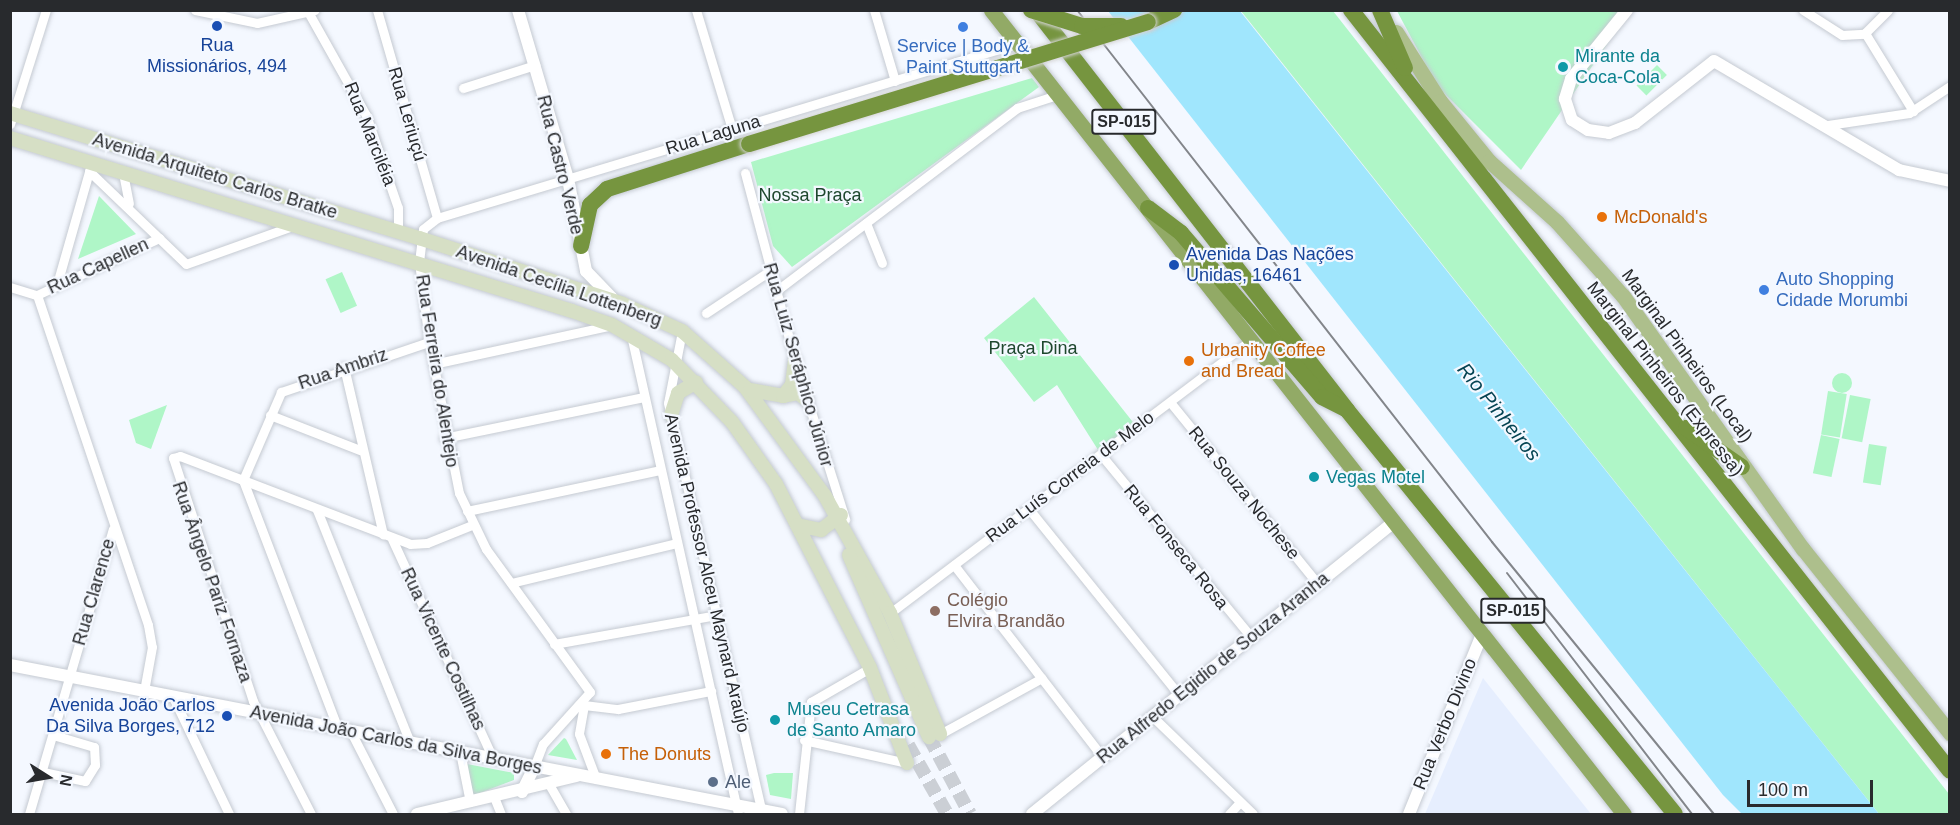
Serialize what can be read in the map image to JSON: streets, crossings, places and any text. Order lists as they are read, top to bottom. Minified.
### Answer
{"streets":{"highway":["SP-015","Marginal Pinheiros (Expressa)"],"main road":["Avenida Arquiteto Carlos Bratke","Avenida Cecília Lottenberg","Marginal Pinheiros (Local)"],"street":["Rua Leriuçú","Rua Marciléia","Rua Laguna","Rua Castro Verde","Rua Capellen","Rua Luiz Seráphico Júnior","Rua Ambriz","Rua Ferreira do Alentejo","Rua Luís Correia de Melo","Rua Souza Nochese","Rua Fonseca Rosa","Avenida Professor Alceu Maynard Araújo","Rua Ângelo Pariz Fornaza","Rua Clarence","Rua Vicente Costilhas","Rua Alfredo Egidio de Souza Aranha","Rua Verbo Divino","Avenida João Carlos da Silva Borges"]},"crossings":[["Rua Leriuçú","Rua Laguna"],["Rua Marciléia","Avenida Arquiteto Carlos Bratke"],["Rua Laguna","Rua Castro Verde"],["Rua Castro Verde","Avenida Cecília Lottenberg"],["Avenida Arquiteto Carlos Bratke","Avenida Cecília Lottenberg"],["Avenida Arquiteto Carlos Bratke","Rua Ferreira do Alentejo"],["Rua Capellen","Rua Clarence"],["Avenida Cecília Lottenberg","Rua Luiz Seráphico Júnior"],["Avenida Cecília Lottenberg","Rua Ferreira do Alentejo"],["Avenida Cecília Lottenberg","Avenida Professor Alceu Maynard Araújo"],["Rua Ambriz","Rua Ferreira do Alentejo"],["Rua Ambriz","Rua Ângelo Pariz Fornaza"],["Rua Ambriz","Rua Vicente Costilhas"],["Rua Luís Correia de Melo","Rua Souza Nochese"],["Rua Luís Correia de Melo","Rua Fonseca Rosa"],["Rua Souza Nochese","Rua Alfredo Egidio de Souza Aranha"],["Rua Fonseca Rosa","Rua Alfredo Egidio de Souza Aranha"],["Avenida Professor Alceu Maynard Araújo","Avenida João Carlos da Silva Borges"],["Rua Ângelo Pariz Fornaza","Avenida João Carlos da Silva Borges"],["Rua Clarence","Avenida João Carlos da Silva Borges"],["Rua Vicente Costilhas","Avenida João Carlos da Silva Borges"]],"water":["Rio Pinheiros"],"parks":["Nossa Praça","Praça Dina"],"places":["Rua Missionários, 494","Service | Body & Paint Stuttgart","Mirante da Coca-Cola","McDonald's","Avenida Das Nações Unidas, 16461","Auto Shopping Cidade Morumbi","Urbanity Coffee and Bread","Vegas Motel","Colégio Elvira Brandão","Avenida João Carlos Da Silva Borges, 712","Museu Cetrasa de Santo Amaro","The Donuts","Ale"],"scale_bar":"100 m","north":"right"}
